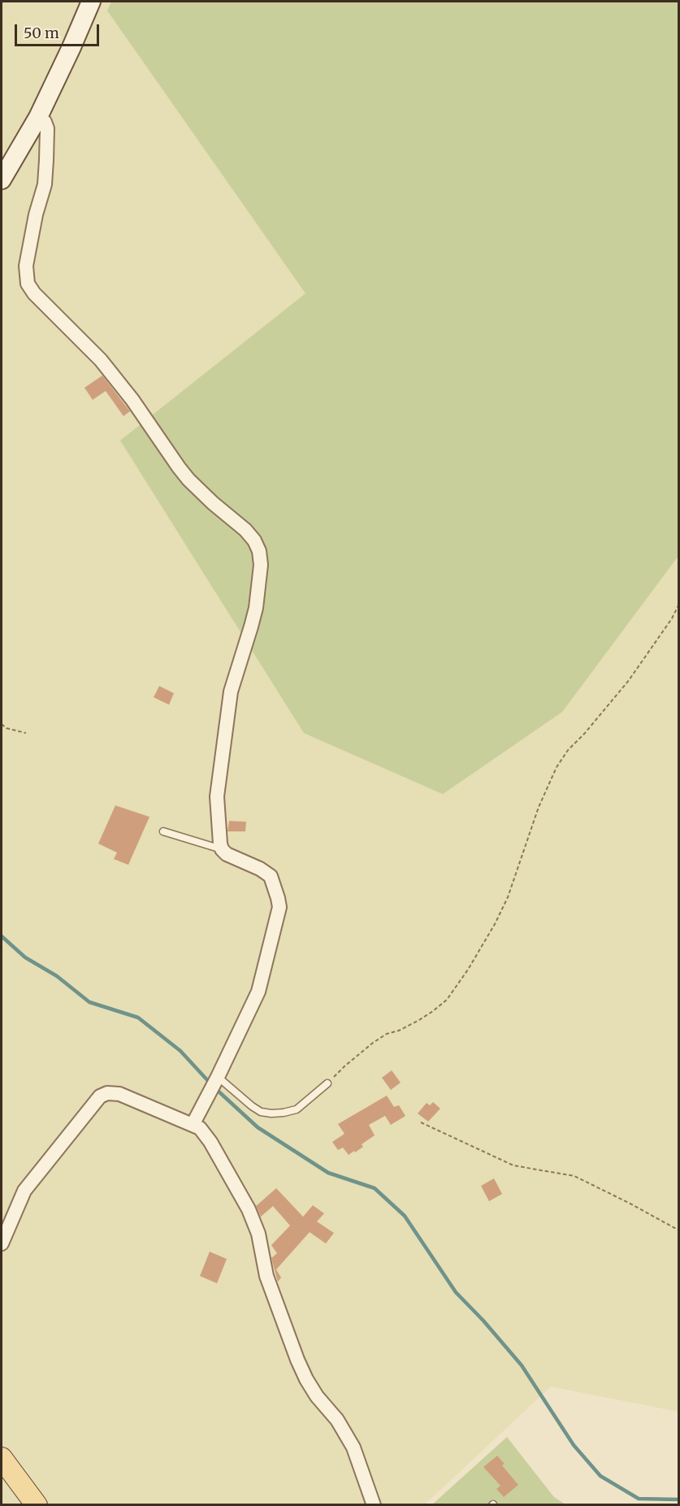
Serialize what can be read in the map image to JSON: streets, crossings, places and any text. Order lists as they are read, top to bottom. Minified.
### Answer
{"scale_bar":"50 m"}
